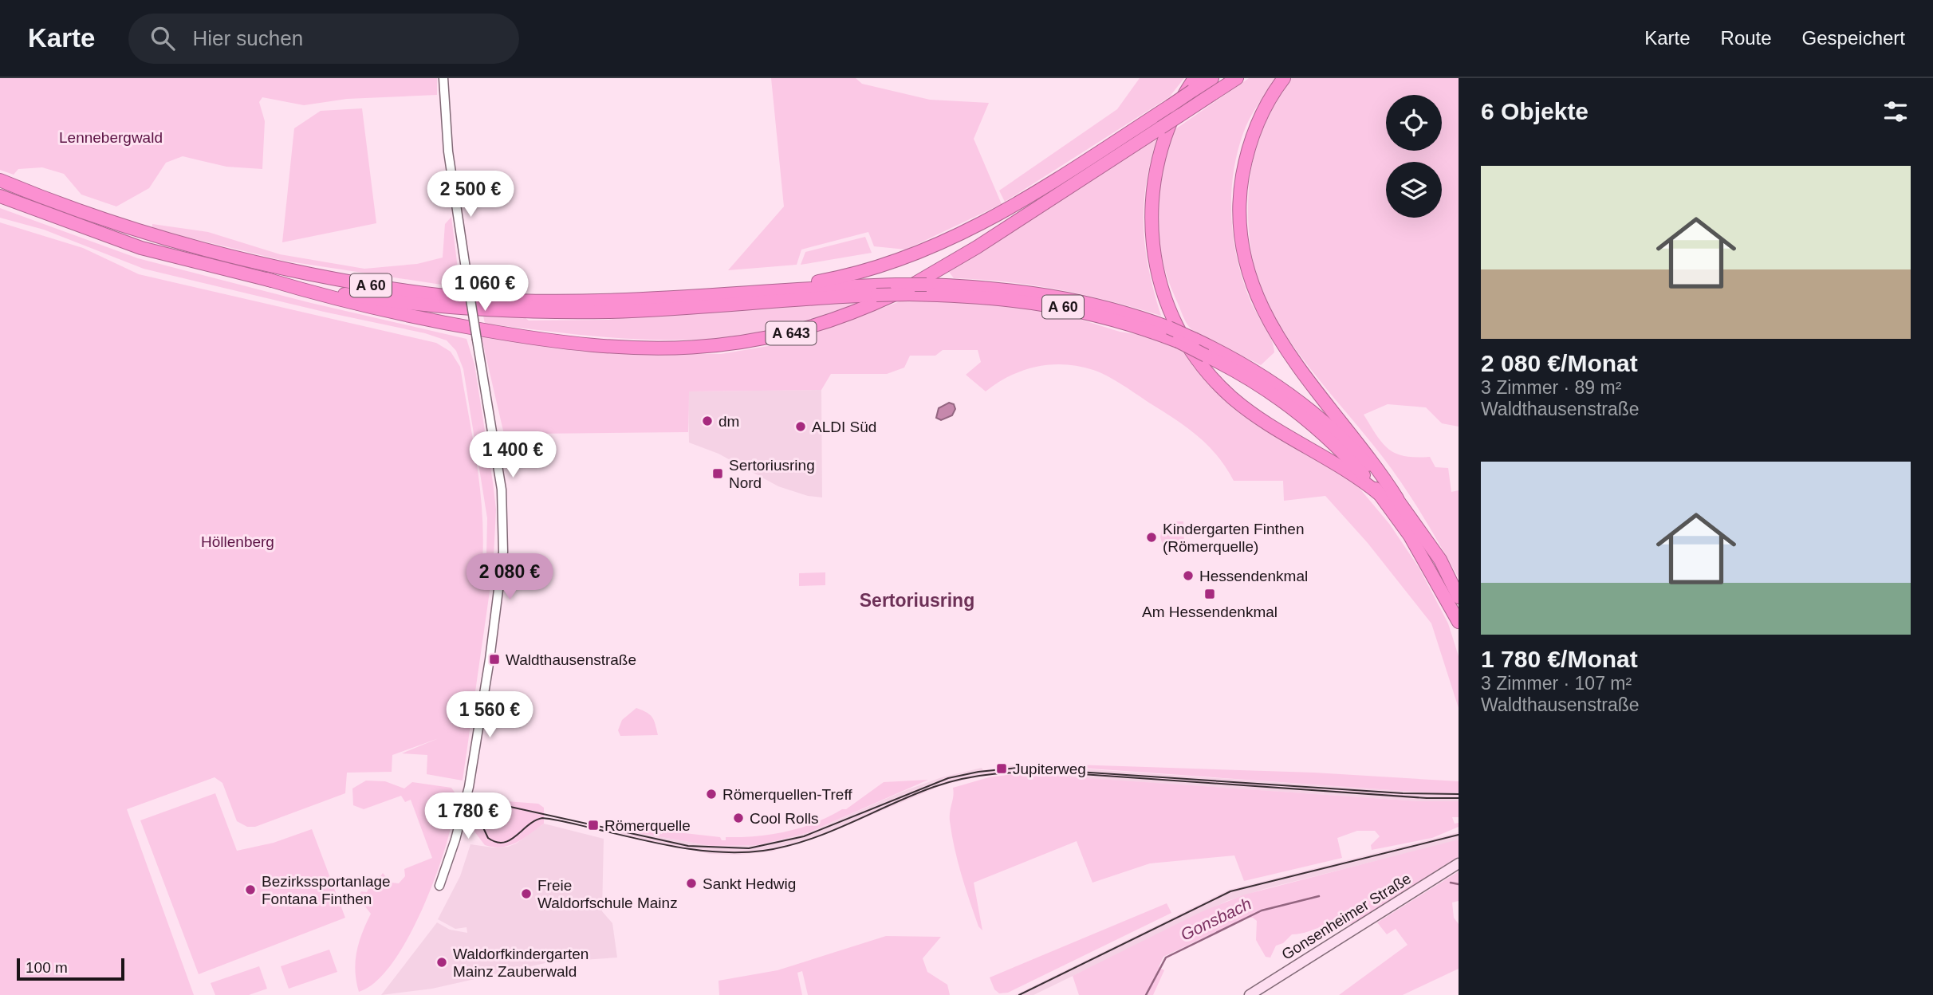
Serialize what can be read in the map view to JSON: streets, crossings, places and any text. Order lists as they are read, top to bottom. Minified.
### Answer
{"streets":{"highway":["A 60","A 643"],"main road":["Gonsenheimer Straße"]},"crossings":[["A 60","A 643"]],"districts":["Sertoriusring"],"water":["Gonsbach"],"parks":["Lennebergwald","Höllenberg"],"places":{"other":["dm","ALDI Süd","Kindergarten Finthen (Römerquelle)","Hessendenkmal","Römerquellen-Treff","Cool Rolls","Sankt Hedwig","Bezirkssportanlage Fontana Finthen","Freie Waldorfschule Mainz","Waldorfkindergarten Mainz Zauberwald"],"transit":["Sertoriusring Nord","Am Hessendenkmal","Waldthausenstraße","Jupiterweg","Römerquelle"]},"scale_bar":"100 m","page":{"header":"Karte","search":"Hier suchen","nav":["Karte","Route","Gespeichert"],"heading":"6 Objekte","list":[{"name":"2 080 €/Monat","note":"3 Zimmer · 89 m² · Waldthausenstraße"},{"name":"1 780 €/Monat","note":"3 Zimmer · 107 m² · Waldthausenstraße"}],"price":["2 500 €","1 060 €","1 400 €","2 080 €","1 560 €","1 780 €"],"scale":"100 m"}}
